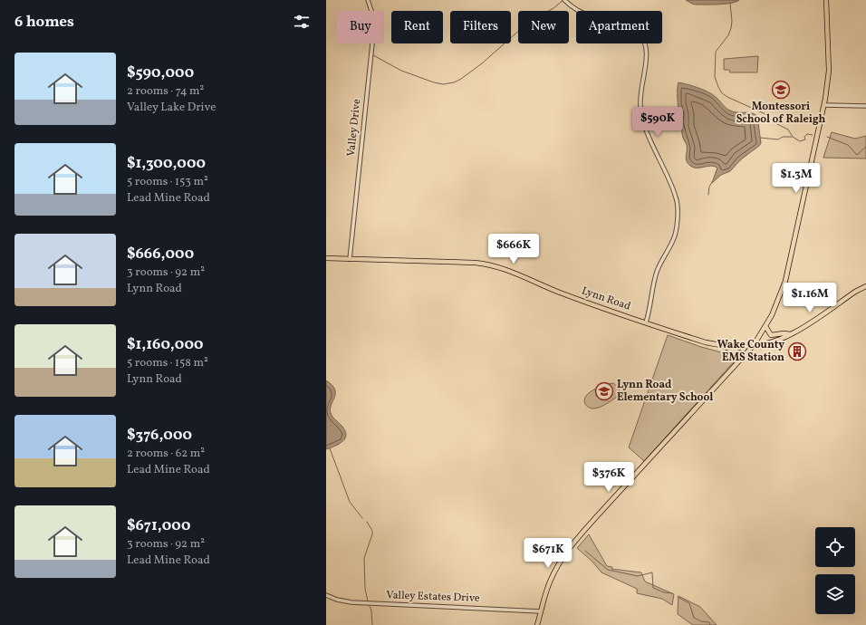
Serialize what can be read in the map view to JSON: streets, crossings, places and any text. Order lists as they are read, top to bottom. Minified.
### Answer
{"streets":{"main road":["Lynn Road"],"street":["Valley Drive","Valley Estates Drive"]},"crossings":[["Valley Drive","Lynn Road"]],"places":{"school or university":["Montessori School of Raleigh","Lynn Road Elementary School"],"building":["Wake County EMS Station"]},"page":{"heading":"6 homes","chip":["Buy","Rent","Filters","New","Apartment"],"list":[{"name":"$590,000","note":"2 rooms · 74 m² · Valley Lake Drive"},{"name":"$1,300,000","note":"5 rooms · 153 m² · Lead Mine Road"},{"name":"$666,000","note":"3 rooms · 92 m² · Lynn Road"},{"name":"$1,160,000","note":"5 rooms · 158 m² · Lynn Road"},{"name":"$376,000","note":"2 rooms · 62 m² · Lead Mine Road"},{"name":"$671,000","note":"3 rooms · 92 m² · Lead Mine Road"}],"price":["$590K","$1.3M","$666K","$1.16M","$376K","$671K"]}}
